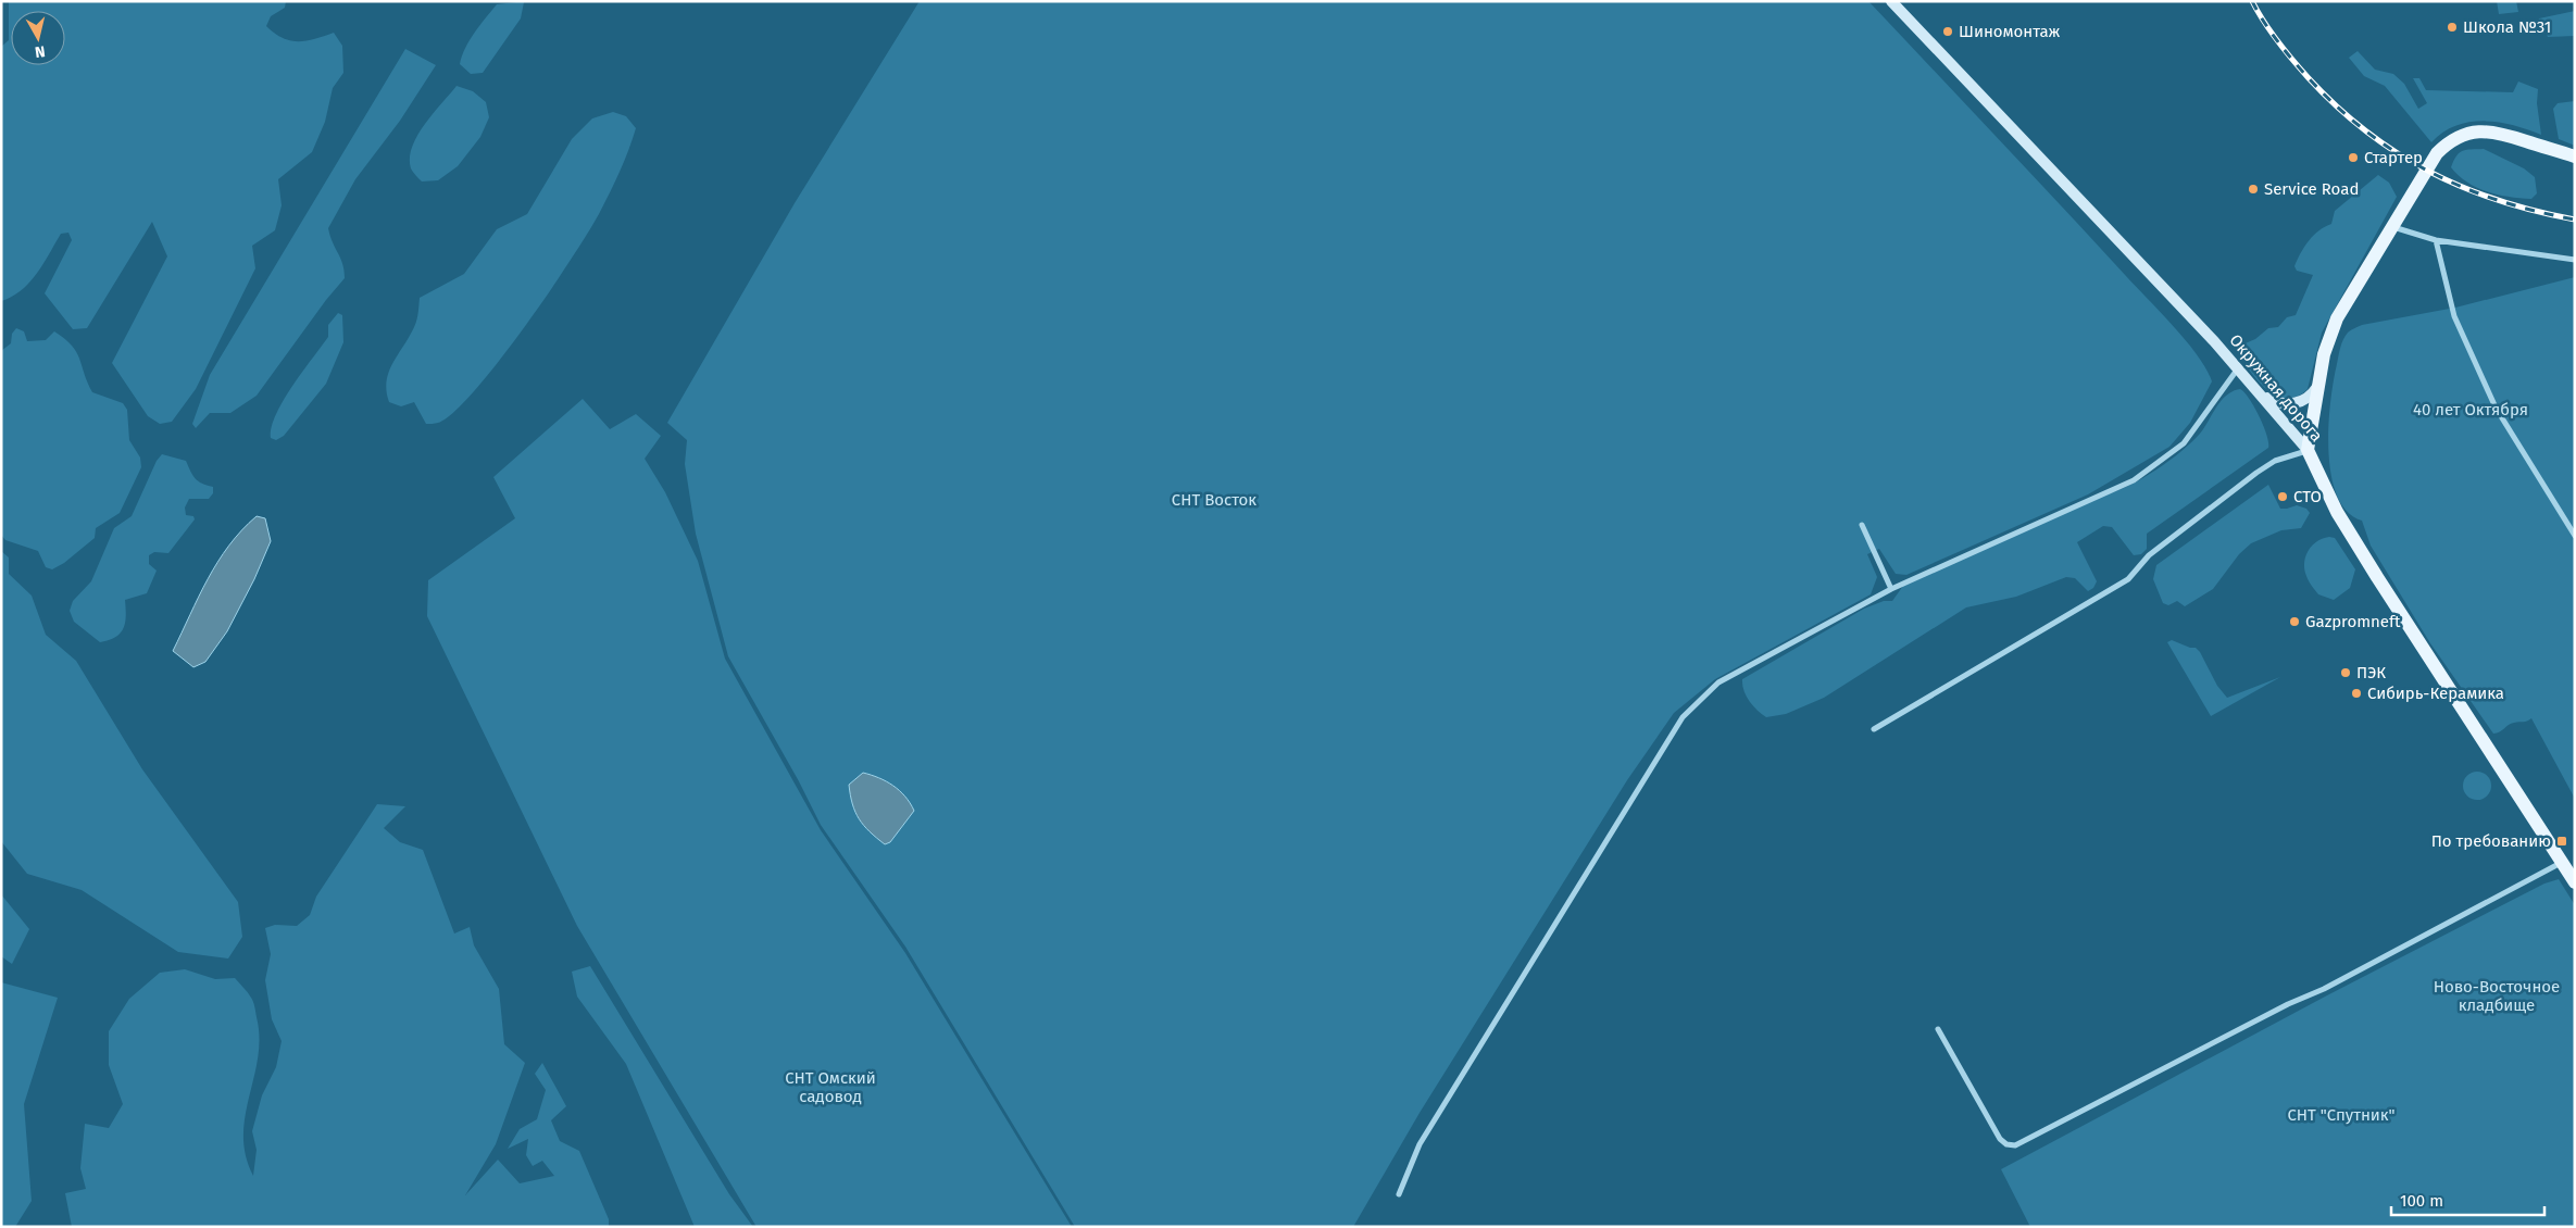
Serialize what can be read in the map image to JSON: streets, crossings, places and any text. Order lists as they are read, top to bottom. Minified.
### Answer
{"streets":{"main road":["Окружная дорога"]},"parks":["40 лет Октября","СНТ Восток","Ново-Восточное кладбище","СНТ Омский садовод","СНТ \"Спутник\""],"places":{"other":["Школа №31","Шиномонтаж","Стартер","Service Road","СТО","Gazpromneft","ПЭК","Сибирь-Керамика"],"transit":["По требованию"]},"scale_bar":"100 m","north":"bottom"}
